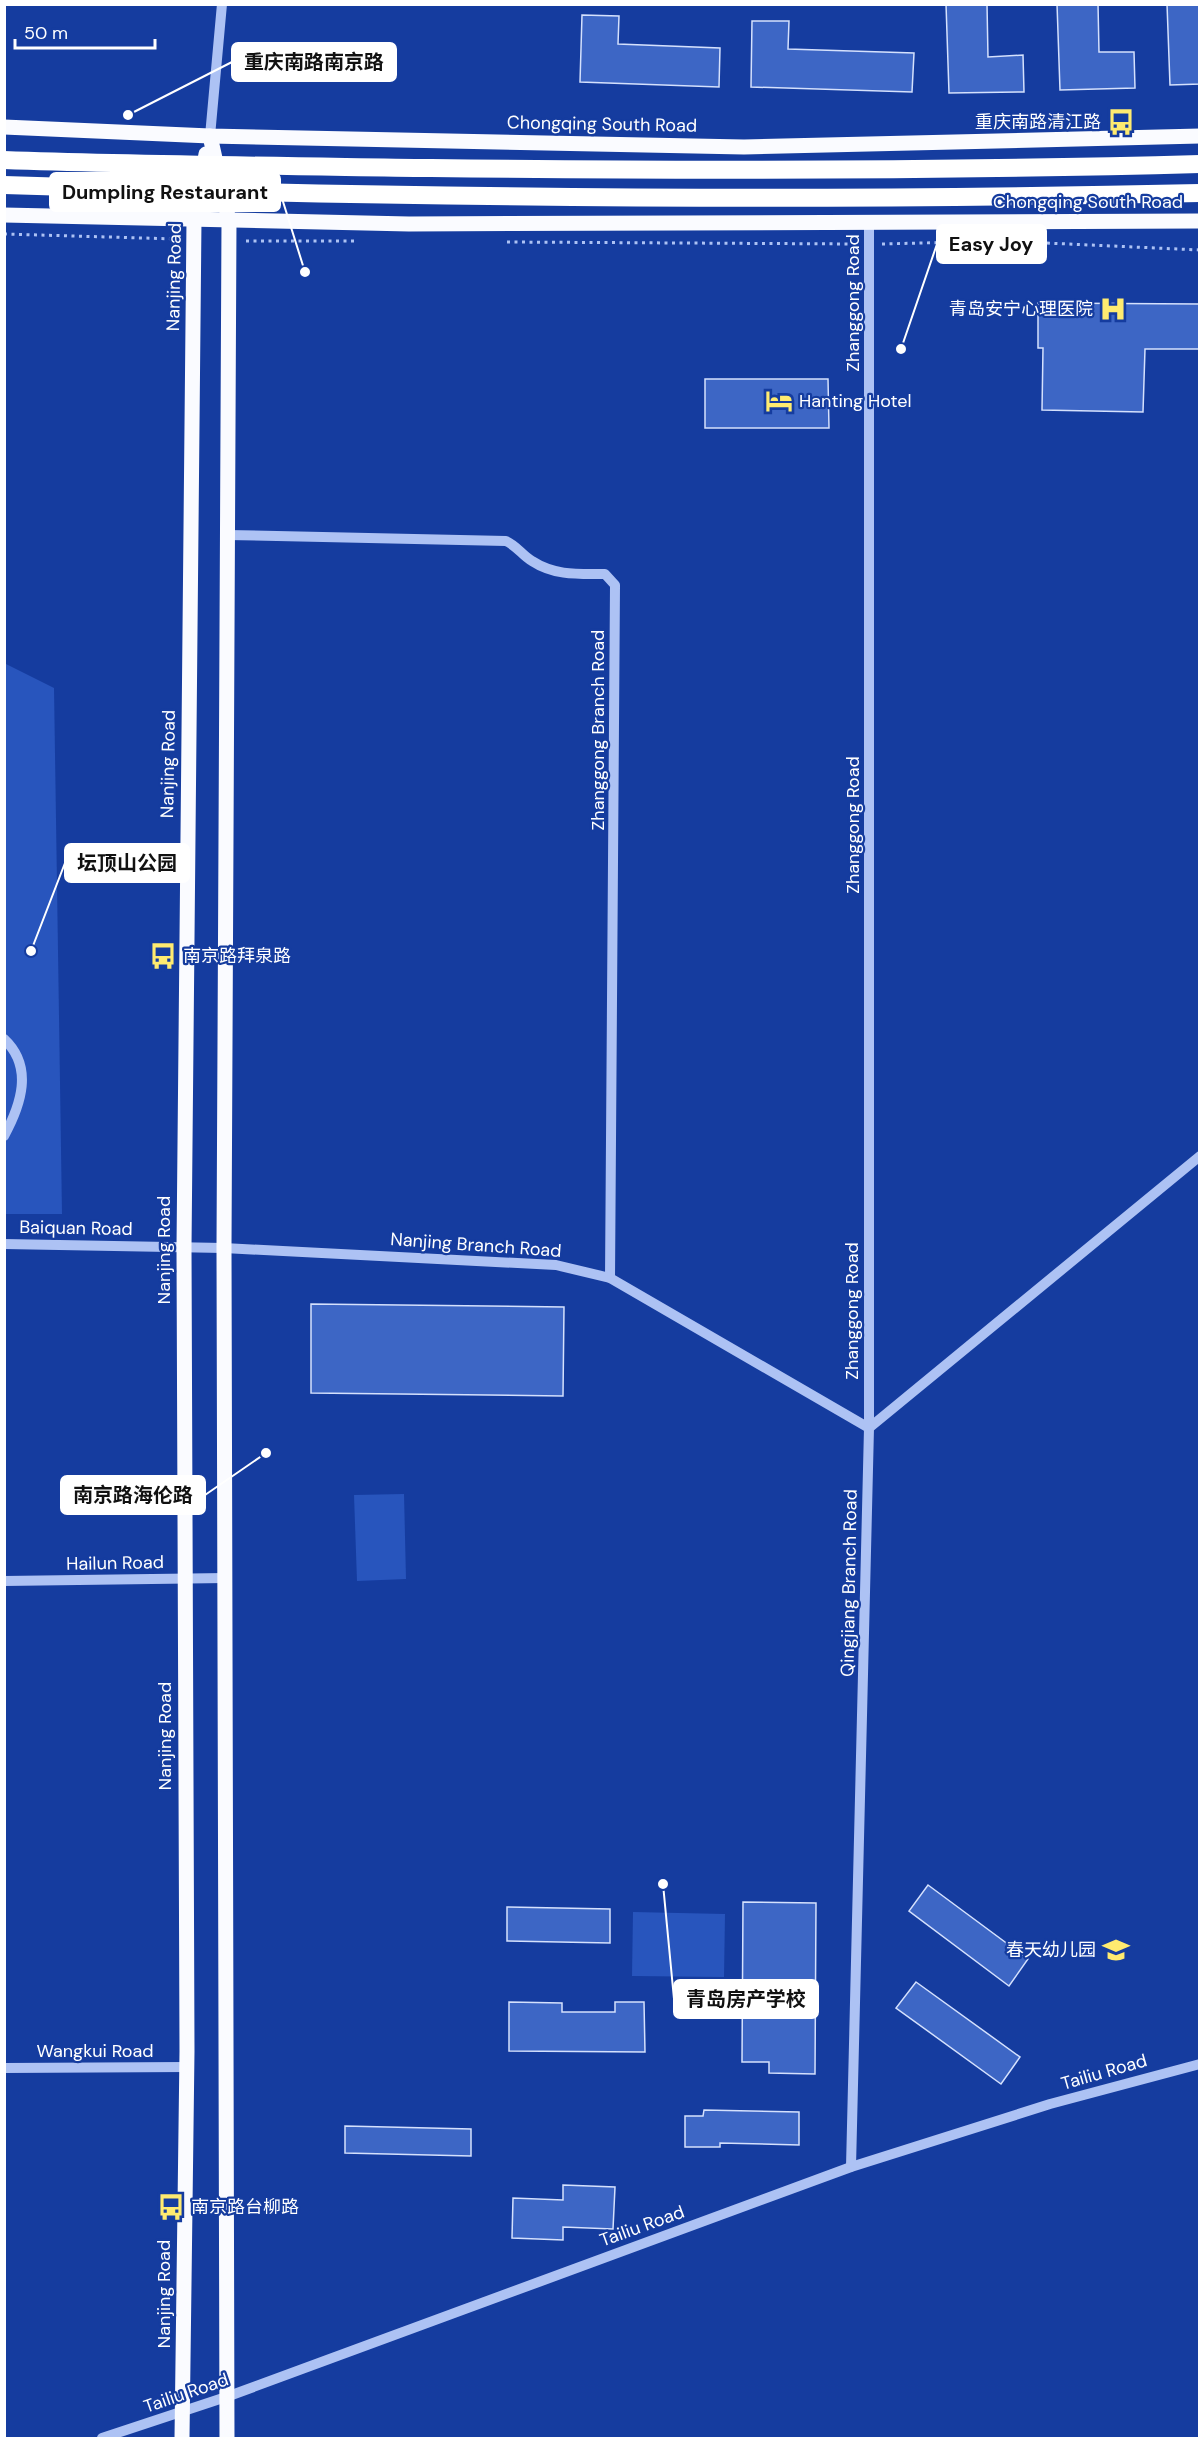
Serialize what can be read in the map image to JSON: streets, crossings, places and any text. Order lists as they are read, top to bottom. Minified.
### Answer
{"streets":{"main road":["Chongqing South Road","Nanjing Road"],"street":["Zhanggong Road","Zhanggong Branch Road","Baiquan Road","Nanjing Branch Road","Hailun Road","Qingjiang Branch Road","Wangkui Road","Tailiu Road"]},"crossings":[["Chongqing South Road","Nanjing Road"],["Chongqing South Road","Zhanggong Road"],["Nanjing Road","Baiquan Road"],["Nanjing Road","Nanjing Branch Road"],["Nanjing Road","Hailun Road"],["Nanjing Road","Wangkui Road"],["Nanjing Road","Tailiu Road"],["Zhanggong Road","Nanjing Branch Road"],["Zhanggong Road","Qingjiang Branch Road"],["Zhanggong Branch Road","Nanjing Branch Road"],["Baiquan Road","Nanjing Branch Road"],["Nanjing Branch Road","Qingjiang Branch Road"],["Qingjiang Branch Road","Tailiu Road"]],"places":{"other":["重庆南路南京路","Dumpling Restaurant","Easy Joy","坛顶山公园","南京路海伦路","青岛房产学校"],"bus stop":["重庆南路清江路","南京路拜泉路","南京路台柳路"],"hospital":["青岛安宁心理医院"],"hotel":["Hanting Hotel"],"school or university":["春天幼儿园"]},"scale_bar":"50 m"}
